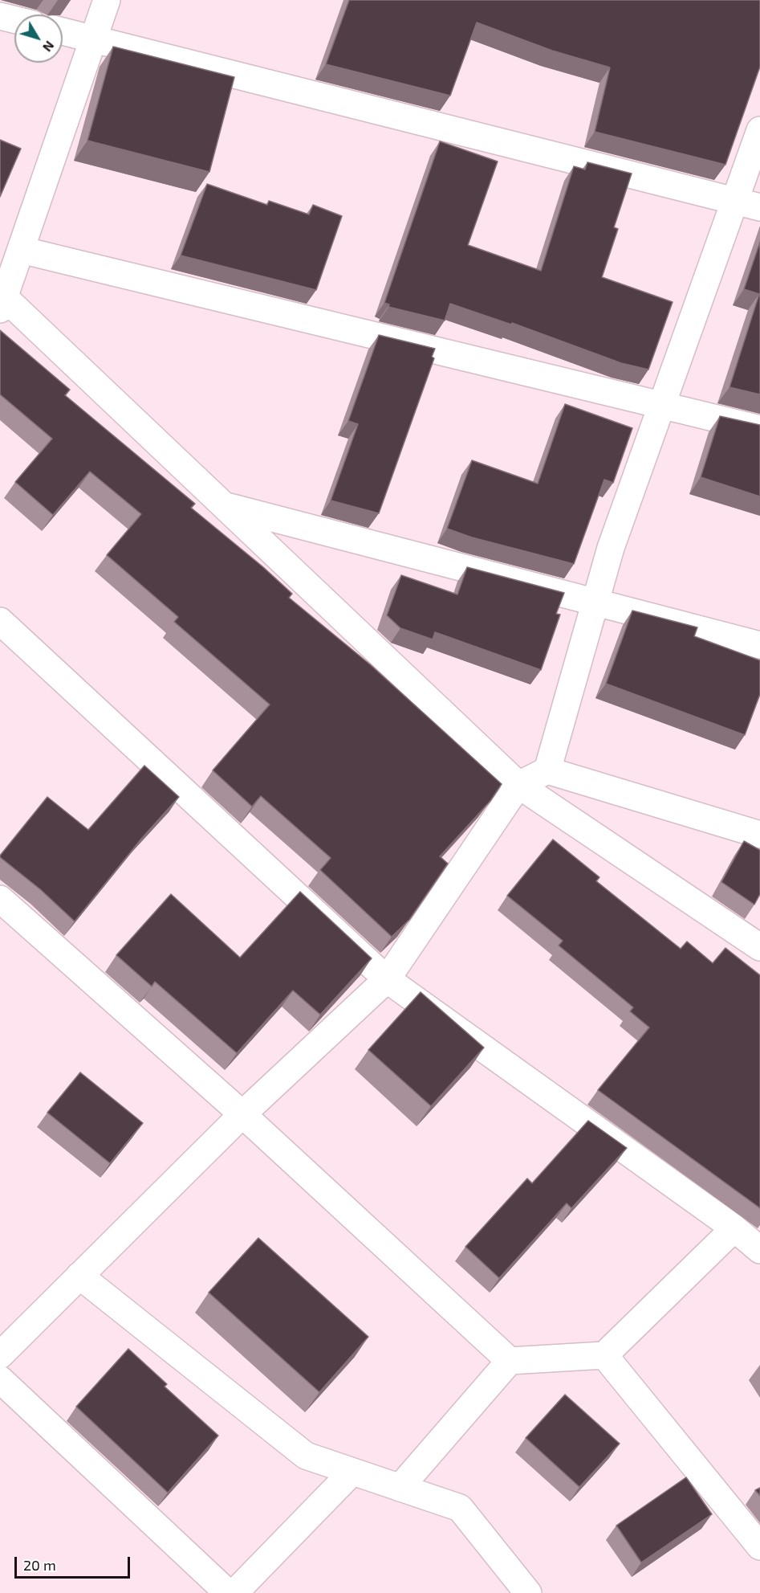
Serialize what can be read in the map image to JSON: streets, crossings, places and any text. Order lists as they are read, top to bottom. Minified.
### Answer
{"scale_bar":"20 m","north":"bottom right"}
